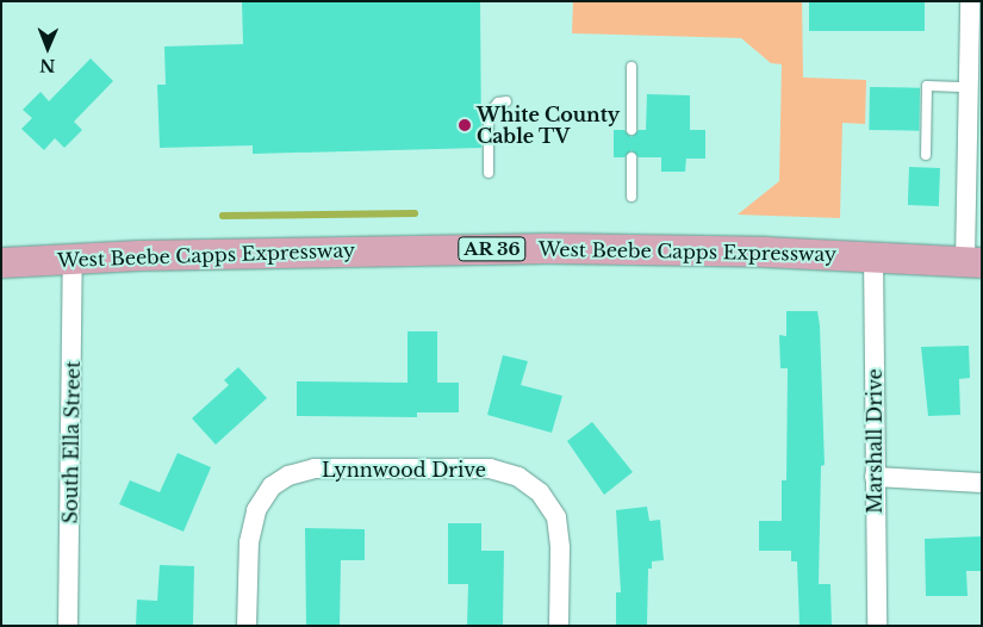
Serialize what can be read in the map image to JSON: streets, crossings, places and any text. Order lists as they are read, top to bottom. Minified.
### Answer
{"streets":{"main road":["AR 36","West Beebe Capps Expressway"],"street":["Marshall Drive","South Ella Street","Lynnwood Drive"]},"crossings":[["West Beebe Capps Expressway","Marshall Drive"],["West Beebe Capps Expressway","South Ella Street"]],"places":["White County Cable TV"],"north":"bottom"}
